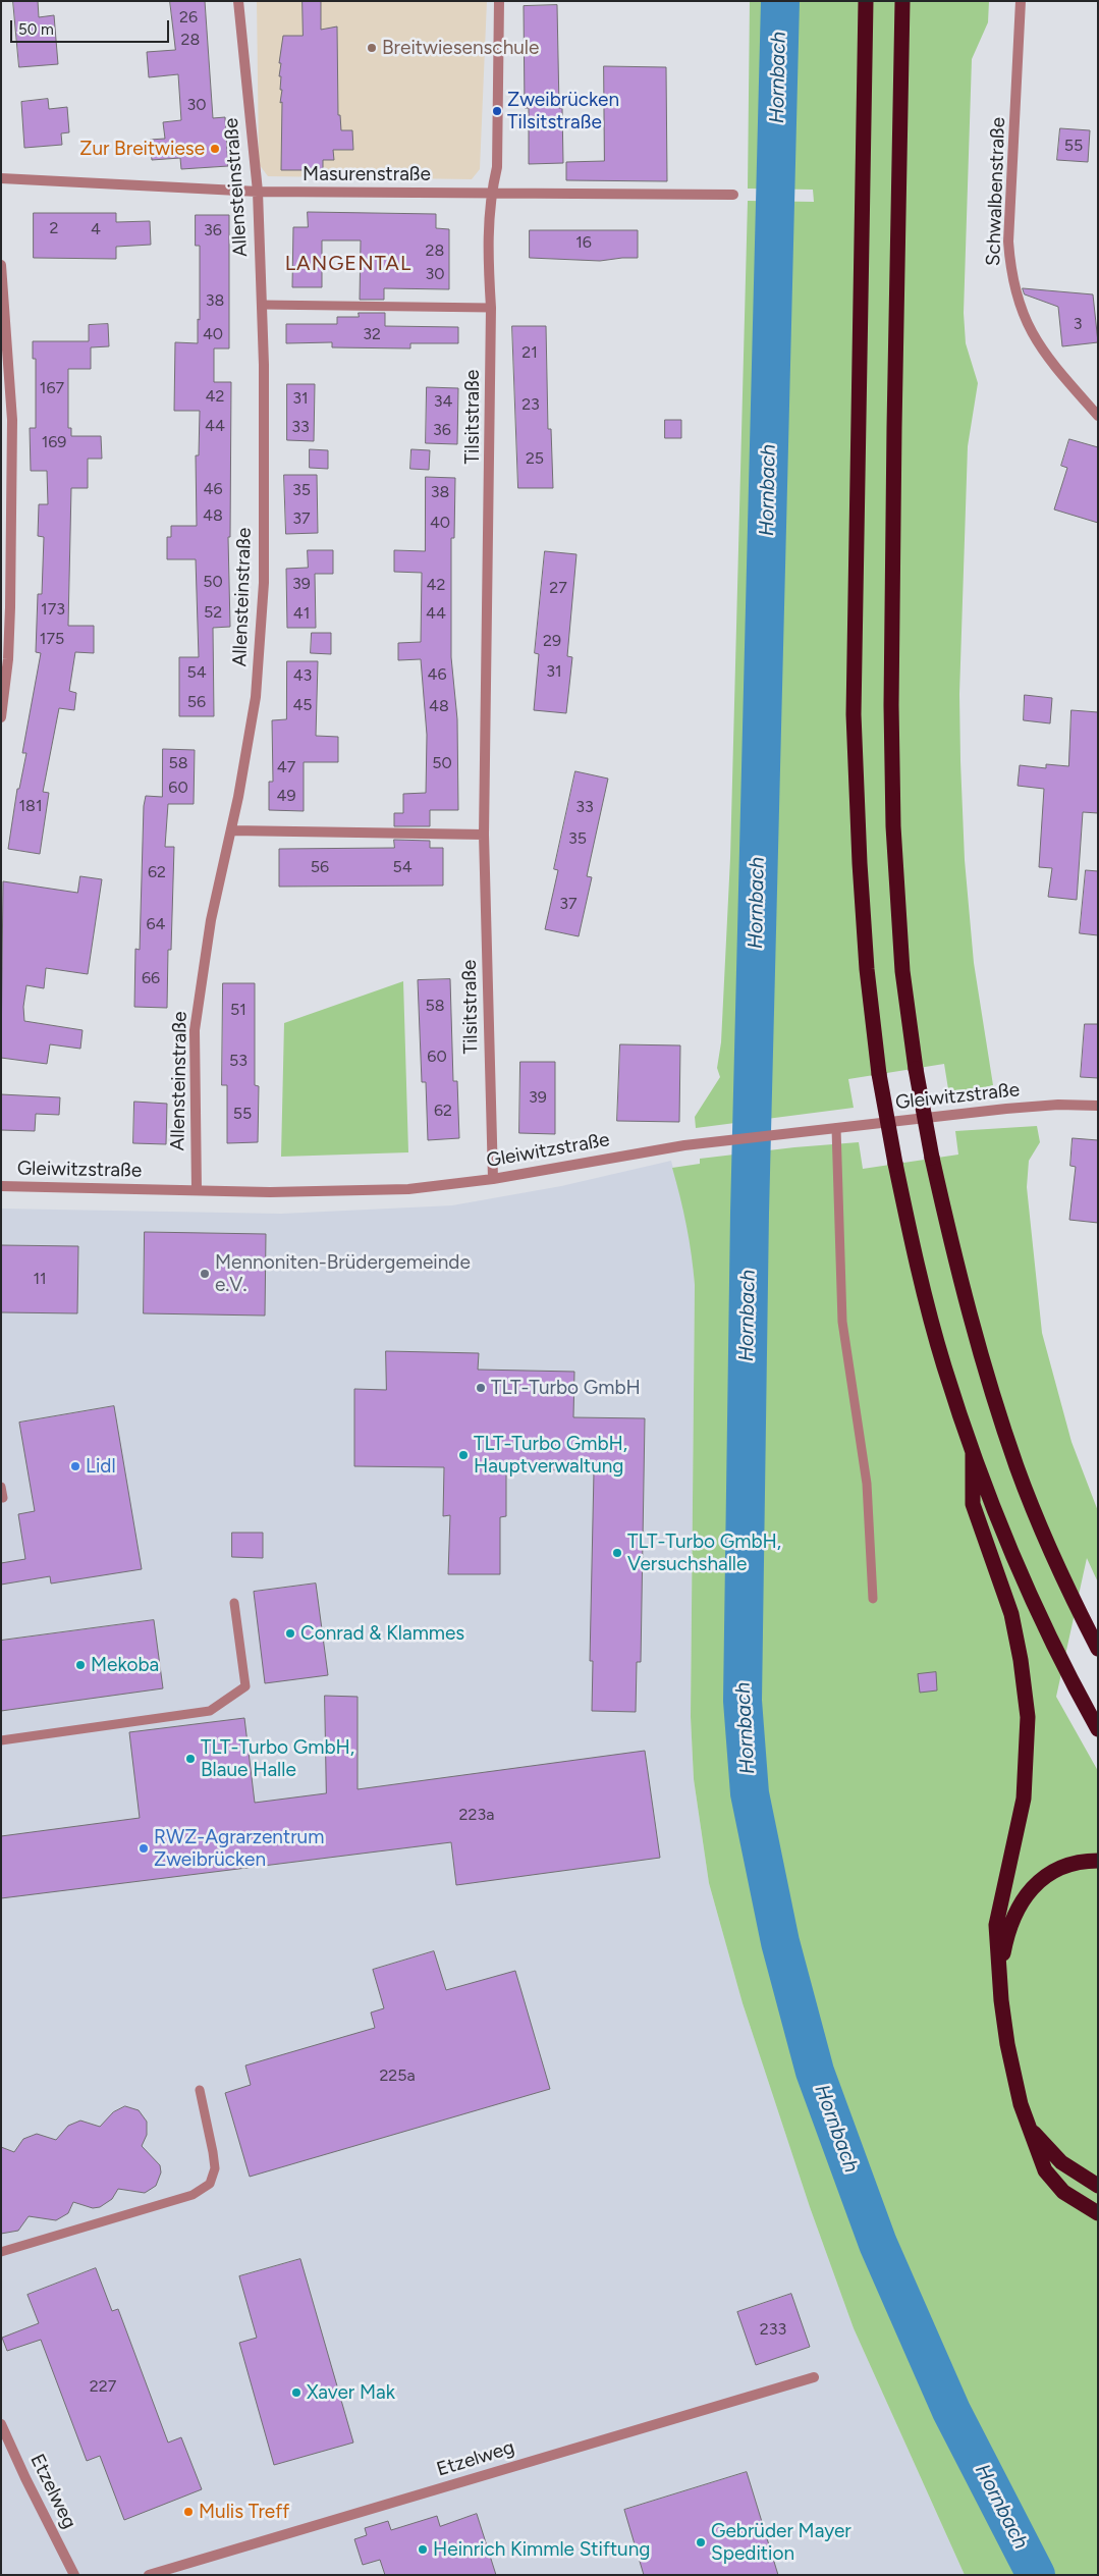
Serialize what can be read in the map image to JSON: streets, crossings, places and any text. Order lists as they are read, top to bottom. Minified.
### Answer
{"streets":{"street":["Masurenstraße","Allensteinstraße","Schwalbenstraße","Tilsitstraße","Gleiwitzstraße","Etzelweg"]},"crossings":[["Masurenstraße","Allensteinstraße"],["Masurenstraße","Tilsitstraße"],["Allensteinstraße","Gleiwitzstraße"],["Tilsitstraße","Gleiwitzstraße"]],"districts":["LANGENTAL"],"water":["Hornbach"],"places":["Breitwiesenschule","Zweibrücken Tilsitstraße","Zur Breitwiese","Mennoniten-Brüdergemeinde e.V.","TLT-Turbo GmbH","TLT-Turbo GmbH, Hauptverwaltung","Lidl","TLT-Turbo GmbH, Versuchshalle","Conrad & Klammes","Mekoba","TLT-Turbo GmbH, Blaue Halle","RWZ-Agrarzentrum Zweibrücken","Xaver Mak","Mulis Treff","Gebrüder Mayer Spedition","Heinrich Kimmle Stiftung"],"house_numbers":["26","28","30","55","2","4","36","16","28","30","38","3","40","32","21","167","42","31","34","23","44","33","36","169","25","46","35","38","48","37","40","50","39","42","27","173","52","41","44","175","29","31","54","46","43","56","45","48","58","50","47","60","49","181","33","35","56","54","62","37","64","66","58","51","60","53","39","62","55","11","223a","225a","233","227"],"scale_bar":"50 m"}
